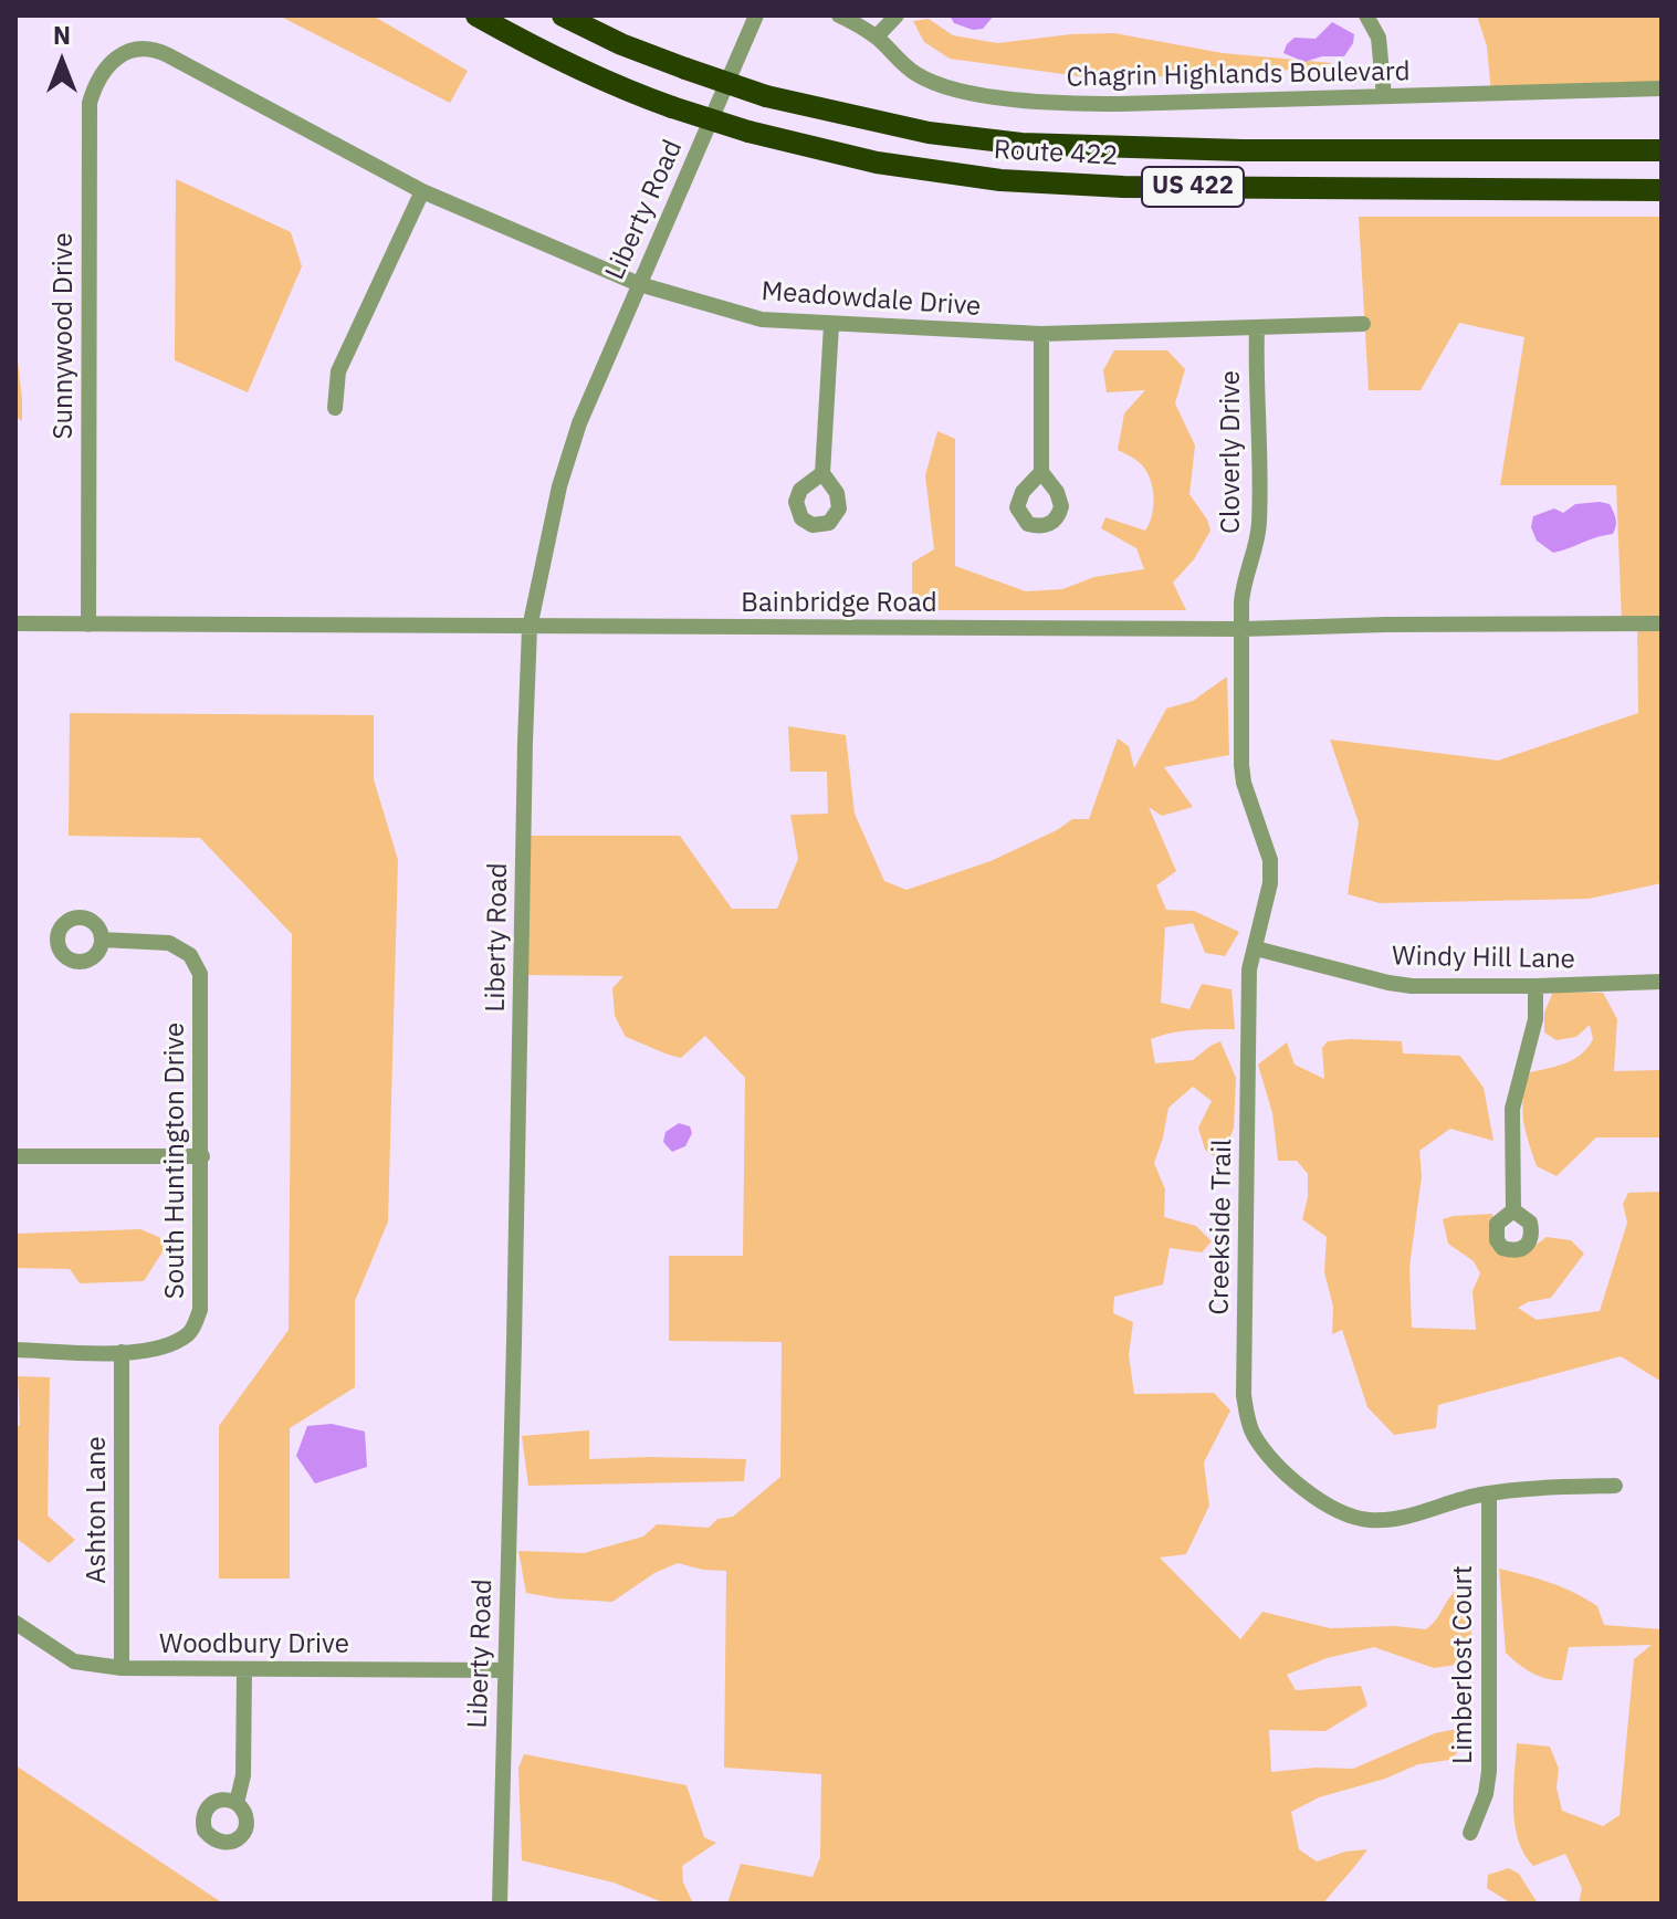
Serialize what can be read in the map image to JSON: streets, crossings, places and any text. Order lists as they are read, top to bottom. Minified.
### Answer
{"streets":{"highway":["Route 422","US 422"],"street":["Chagrin Highlands Boulevard","Liberty Road","Meadowdale Drive","Sunnywood Drive","Cloverly Drive","Bainbridge Road","Windy Hill Lane","South Huntington Drive","Creekside Trail","Ashton Lane","Woodbury Drive","Limberlost Court"]},"crossings":[["Liberty Road","Meadowdale Drive"],["Liberty Road","Bainbridge Road"],["Liberty Road","Woodbury Drive"],["Meadowdale Drive","Sunnywood Drive"],["Meadowdale Drive","Cloverly Drive"],["Sunnywood Drive","Bainbridge Road"],["Cloverly Drive","Bainbridge Road"],["Cloverly Drive","Creekside Trail"],["Bainbridge Road","Creekside Trail"],["Windy Hill Lane","Creekside Trail"],["South Huntington Drive","Ashton Lane"],["Creekside Trail","Limberlost Court"],["Ashton Lane","Woodbury Drive"]],"north":"top"}
